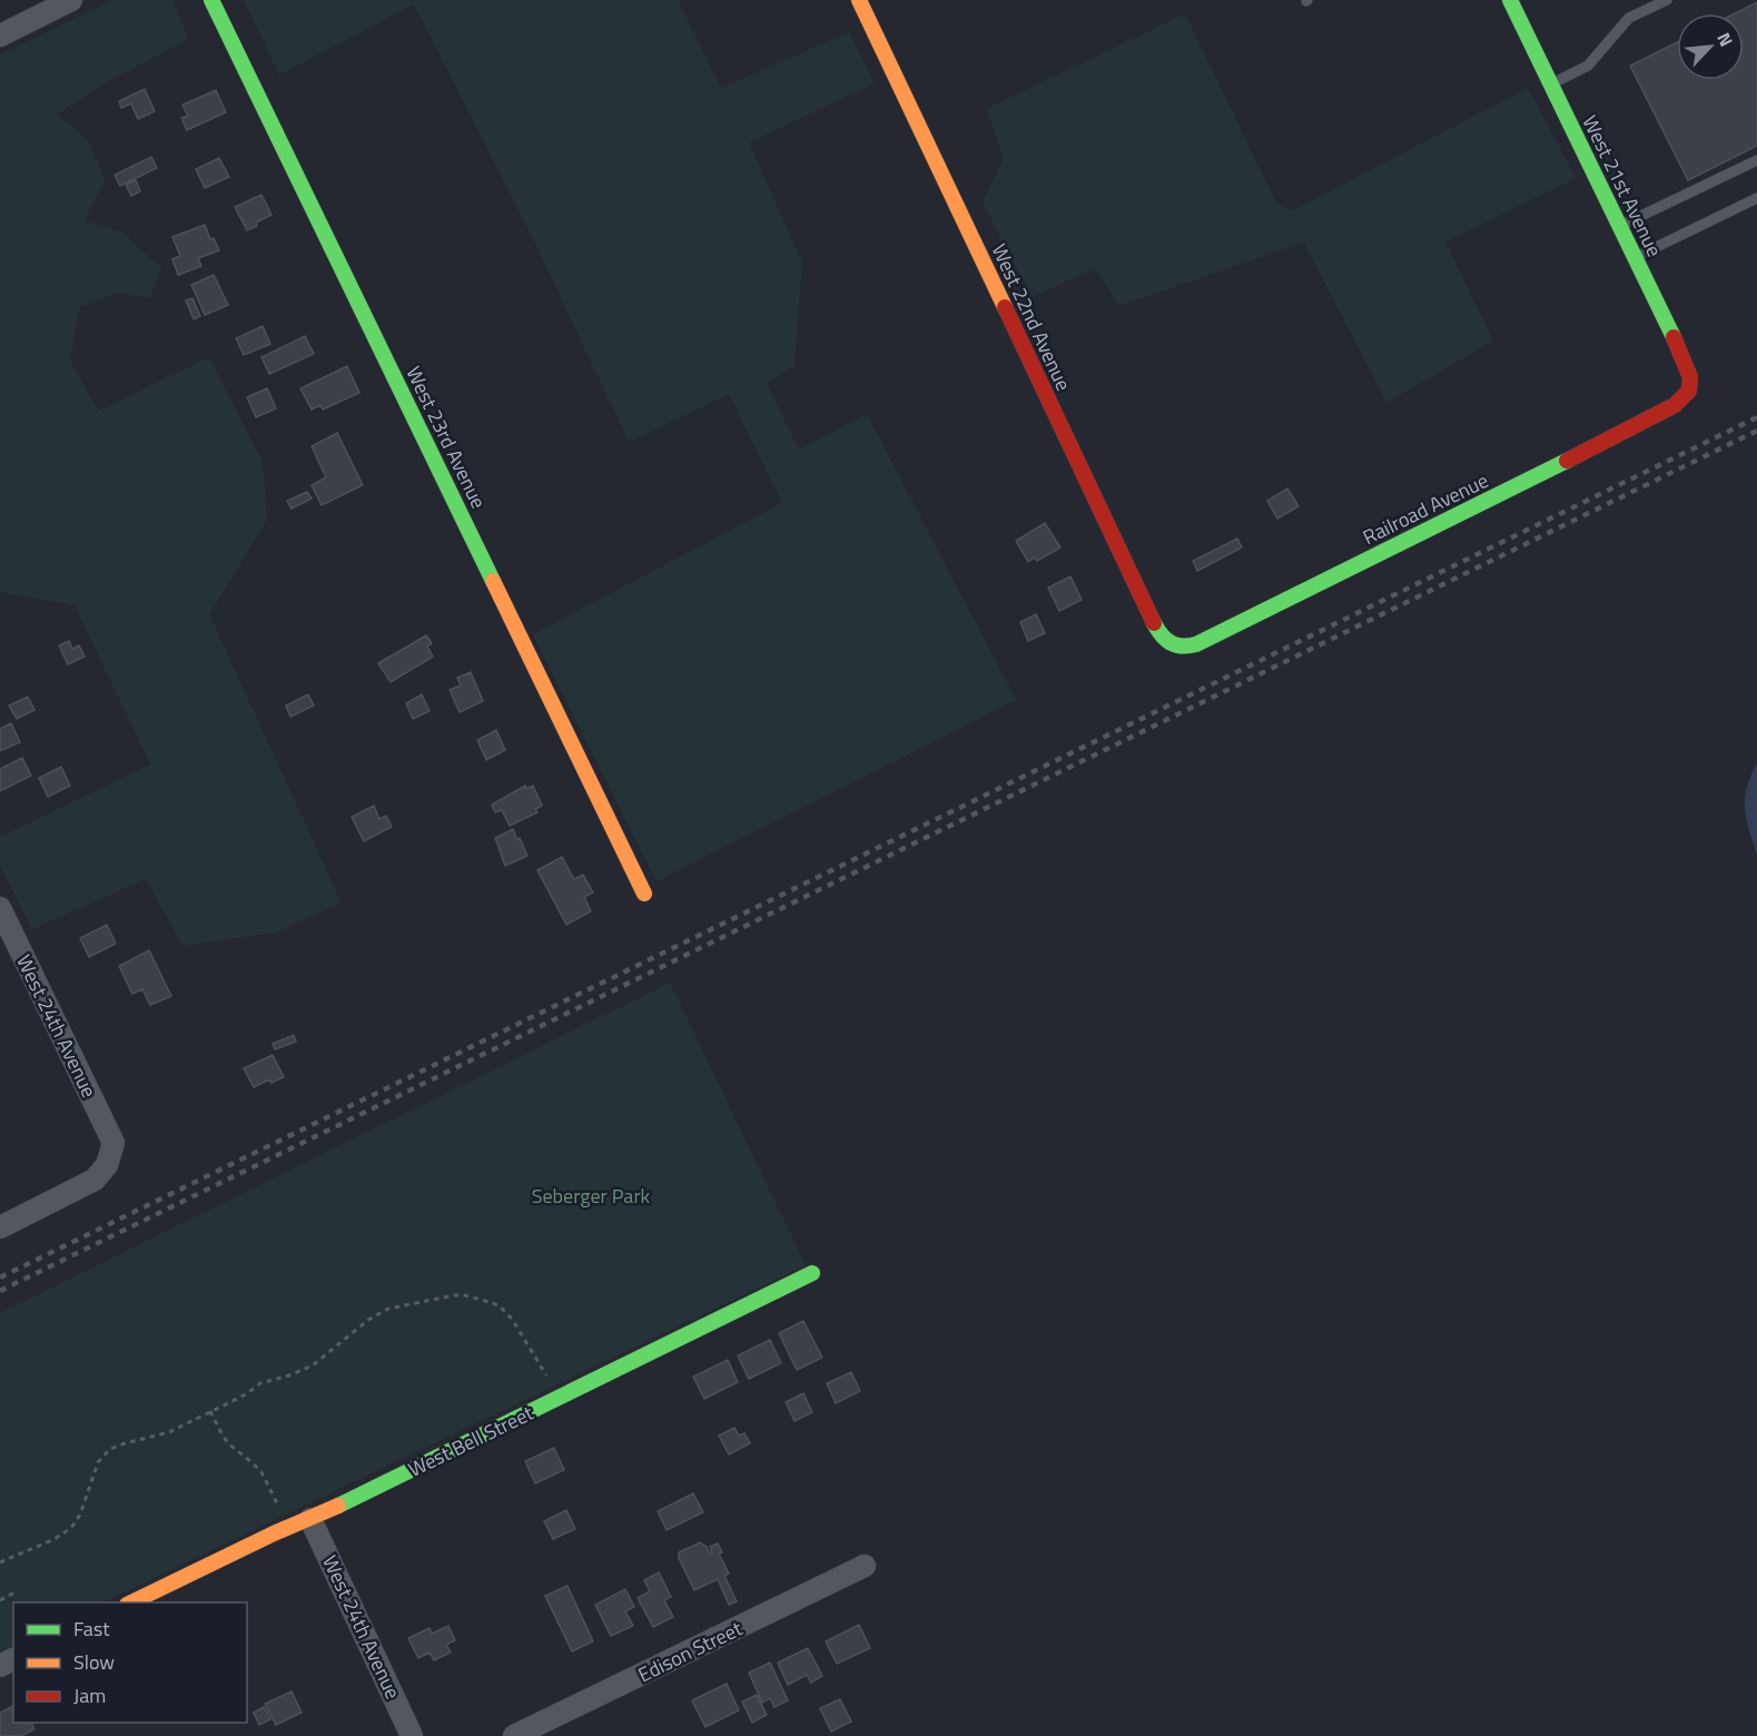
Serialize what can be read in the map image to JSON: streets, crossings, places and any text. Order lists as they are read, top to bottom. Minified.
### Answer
{"streets":{"street":["West 21st Avenue","West 22nd Avenue","West 23rd Avenue","Railroad Avenue","West 24th Avenue","West Bell Street","Edison Street"]},"crossings":[["West 21st Avenue","Railroad Avenue"],["West 22nd Avenue","Railroad Avenue"],["West 24th Avenue","West Bell Street"]],"parks":["Seberger Park"],"legend":["Fast","Slow","Jam"],"north":"top right"}
